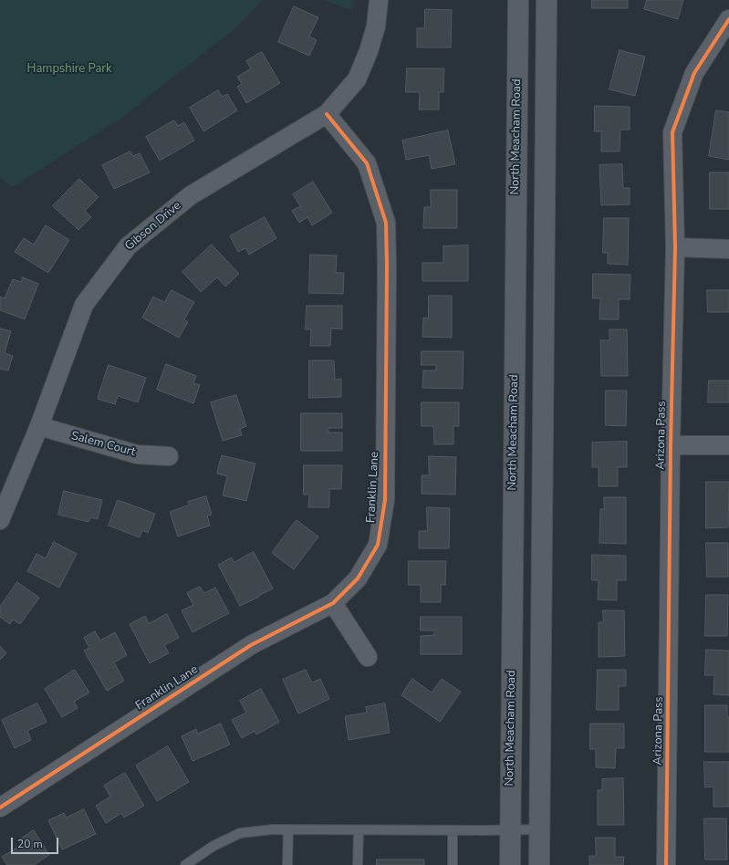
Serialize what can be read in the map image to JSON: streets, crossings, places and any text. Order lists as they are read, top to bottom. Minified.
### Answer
{"streets":{"main road":["North Meacham Road"],"street":["Gibson Drive","Arizona Pass","Salem Court","Franklin Lane"]},"crossings":[["Gibson Drive","Salem Court"],["Gibson Drive","Franklin Lane"]],"parks":["Hampshire Park"],"scale_bar":"20 m"}
